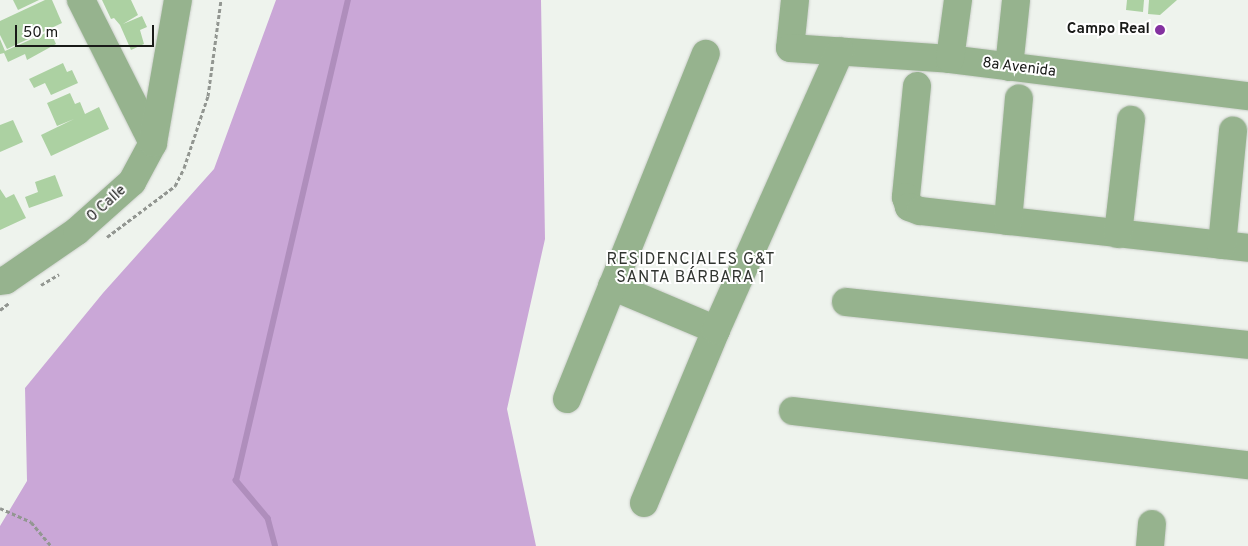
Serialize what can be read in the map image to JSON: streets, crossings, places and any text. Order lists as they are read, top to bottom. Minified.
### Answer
{"streets":{"street":["8a Avenida","0 Calle"]},"districts":["RESIDENCIALES G&T SANTA BÁRBARA 1"],"places":["Campo Real"],"scale_bar":"50 m"}
